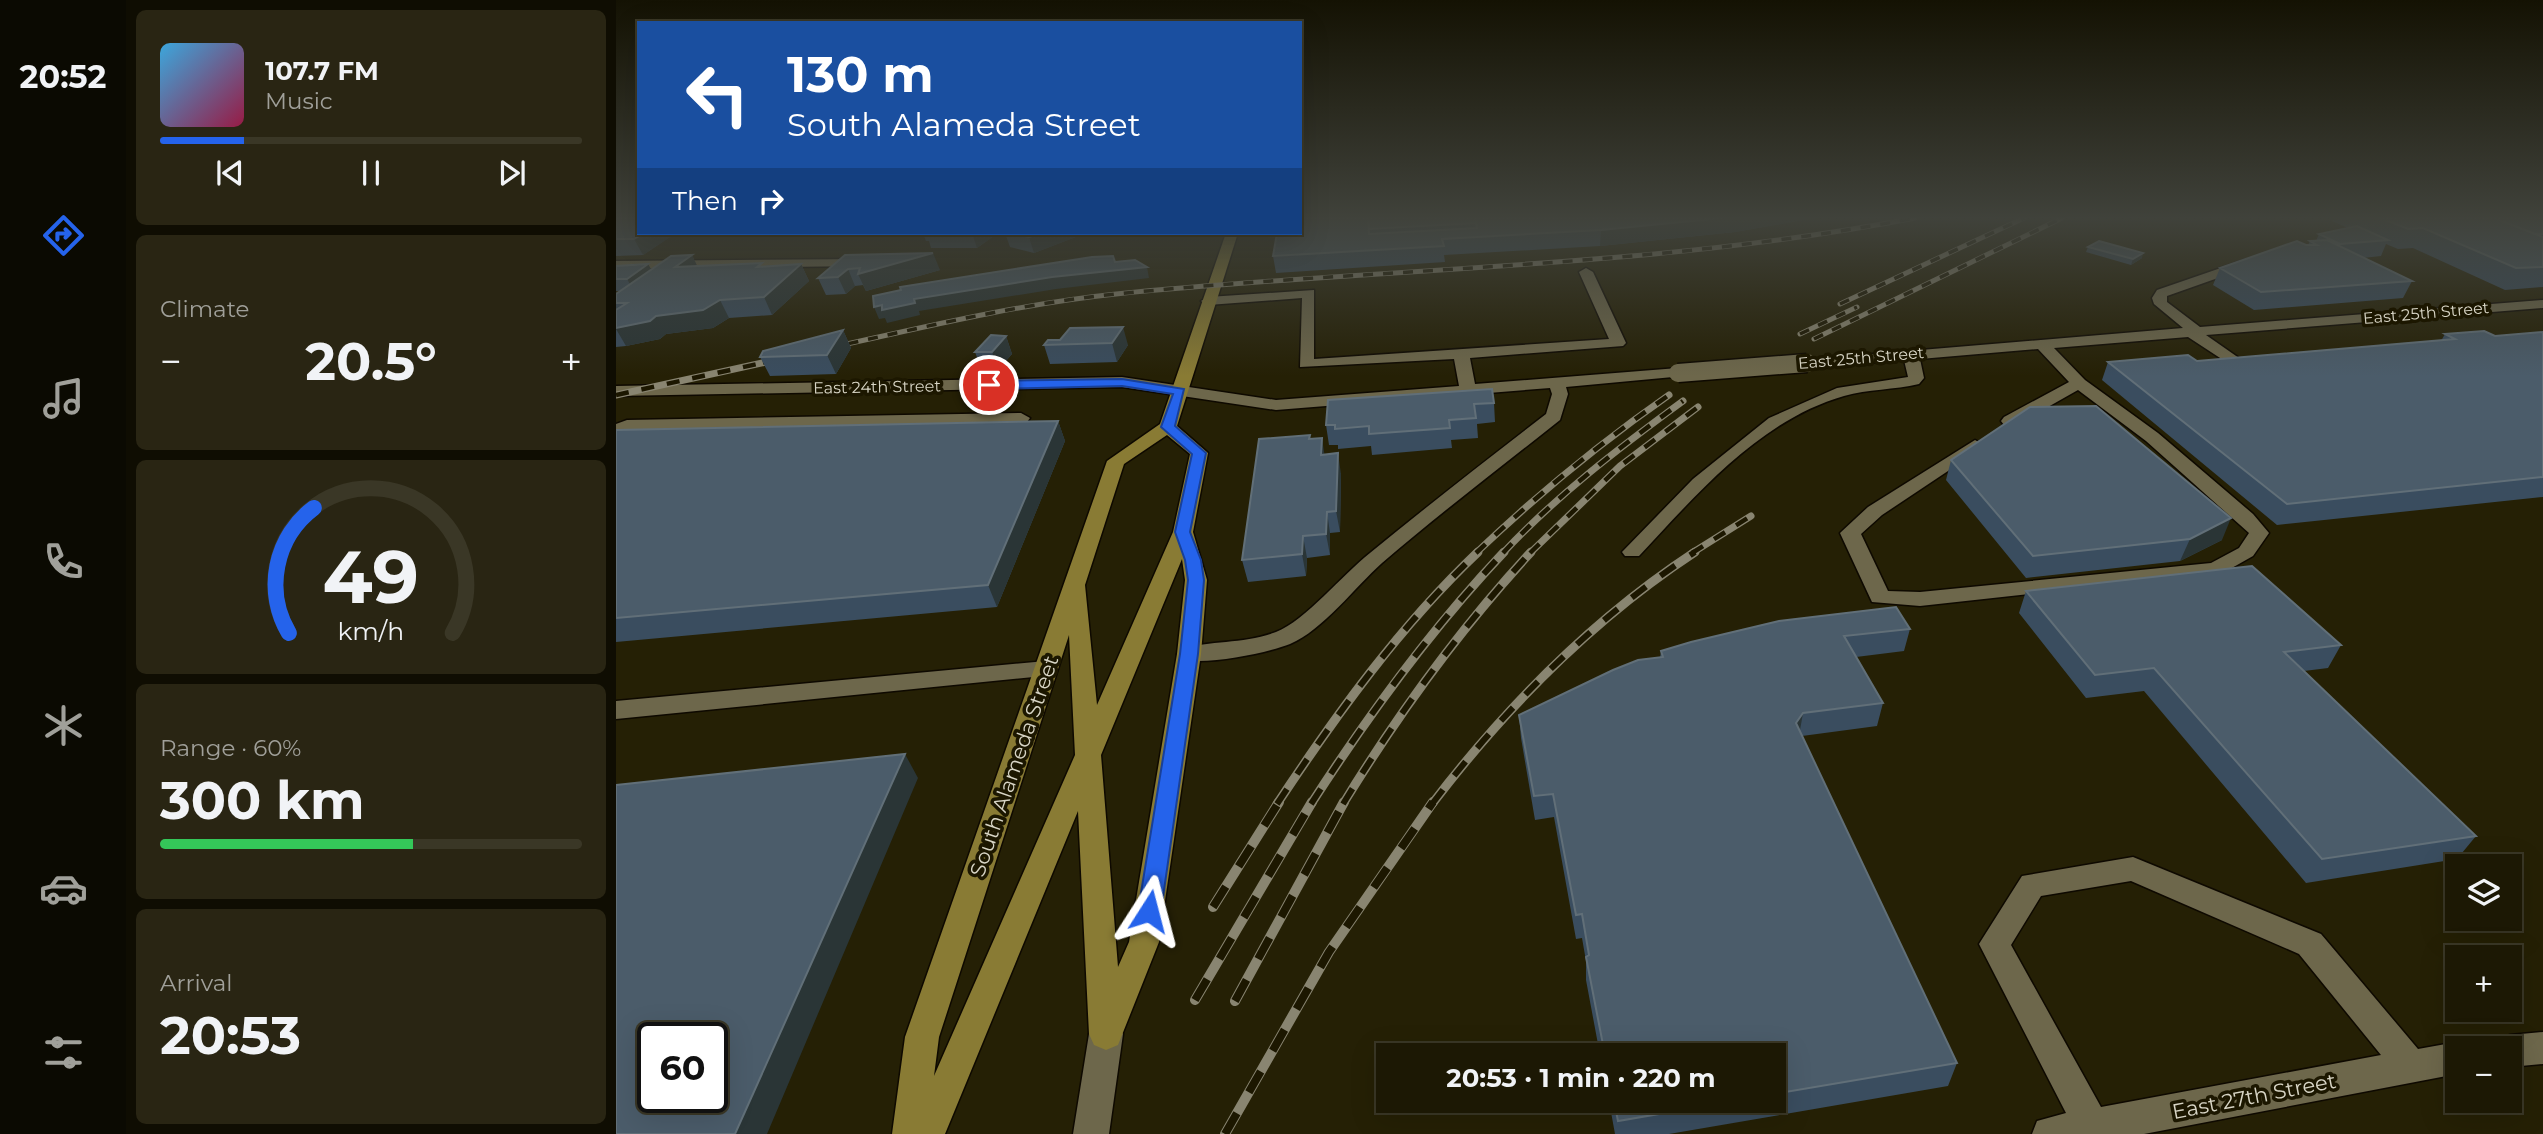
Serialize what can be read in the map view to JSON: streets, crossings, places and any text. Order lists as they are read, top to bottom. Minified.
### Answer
{"streets":{"main road":["South Alameda Street"],"street":["East 25th Street","East 24th Street","East 27th Street"]},"crossings":[["East 25th Street","East 24th Street"]],"page":{"tabs":"20:52","turn":["130 m","South Alameda Street"],"song":["107.7 FM","Music"],"then":"Then","tile":["Climate",["Range · 60%","300 km"],["Arrival","20:53"]],"heat":["−","20.5°","+"],"map_buttons":["+","−"],"limit":"60","trip":"20:53 · 1 min · 220 m","gauge":["49","km/h"]}}
